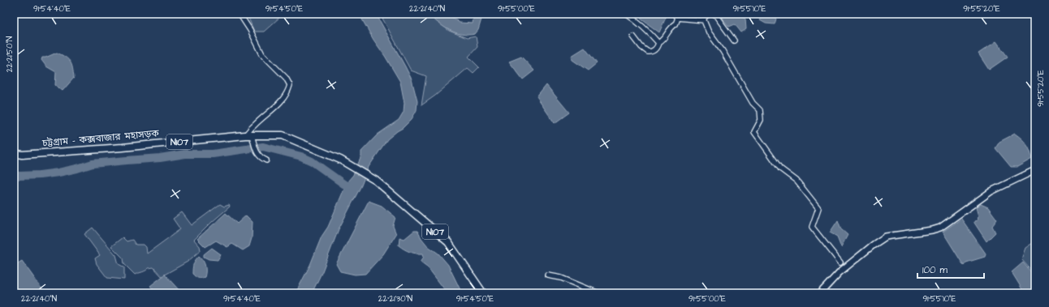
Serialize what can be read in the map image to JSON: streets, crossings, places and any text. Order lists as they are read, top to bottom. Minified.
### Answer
{"streets":{"highway":["চট্টগ্রাম - কক্সবাজার মহাসড়ক","N107"]},"scale_bar":"100 m","coordinates":["91°54'40\"E","91°54'50\"E","22°21'40\"N","91°55'00\"E","91°55'10\"E","91°55'20\"E","22°21'50\"N","22°21'30\"N"]}
